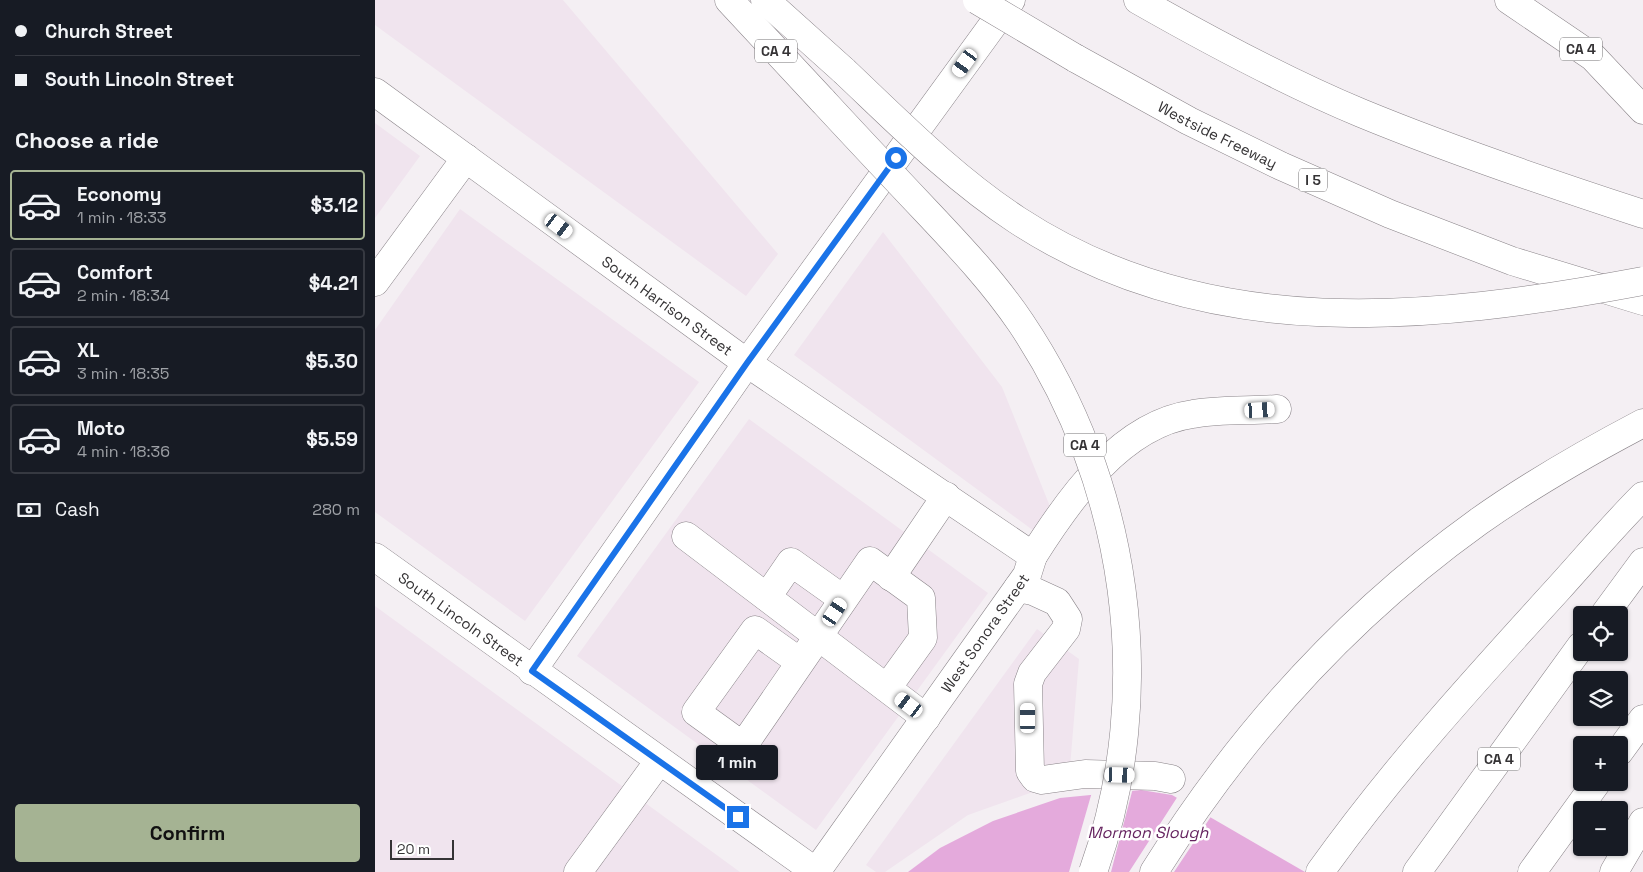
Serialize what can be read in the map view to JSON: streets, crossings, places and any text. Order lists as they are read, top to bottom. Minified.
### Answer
{"streets":{"main road":["CA 4","Westside Freeway","I 5","South Harrison Street","South Lincoln Street","West Sonora Street"]},"crossings":[["South Harrison Street","West Sonora Street"],["South Lincoln Street","West Sonora Street"]],"water":["Mormon Slough"],"scale_bar":"20 m","page":{"banner":["Church Street","South Lincoln Street"],"heading":"Choose a ride","list":[{"name":"Economy","note":"1 min · 18:33","value":"$3.12"},{"name":"Comfort","note":"2 min · 18:34","value":"$4.21"},{"name":"XL","note":"3 min · 18:35","value":"$5.30"},{"name":"Moto","note":"4 min · 18:36","value":"$5.59"}],"pay":["Cash","280 m"],"map_buttons":["+","−"],"bubble":"1 min","buttons":"Confirm","scale":"20 m"}}
